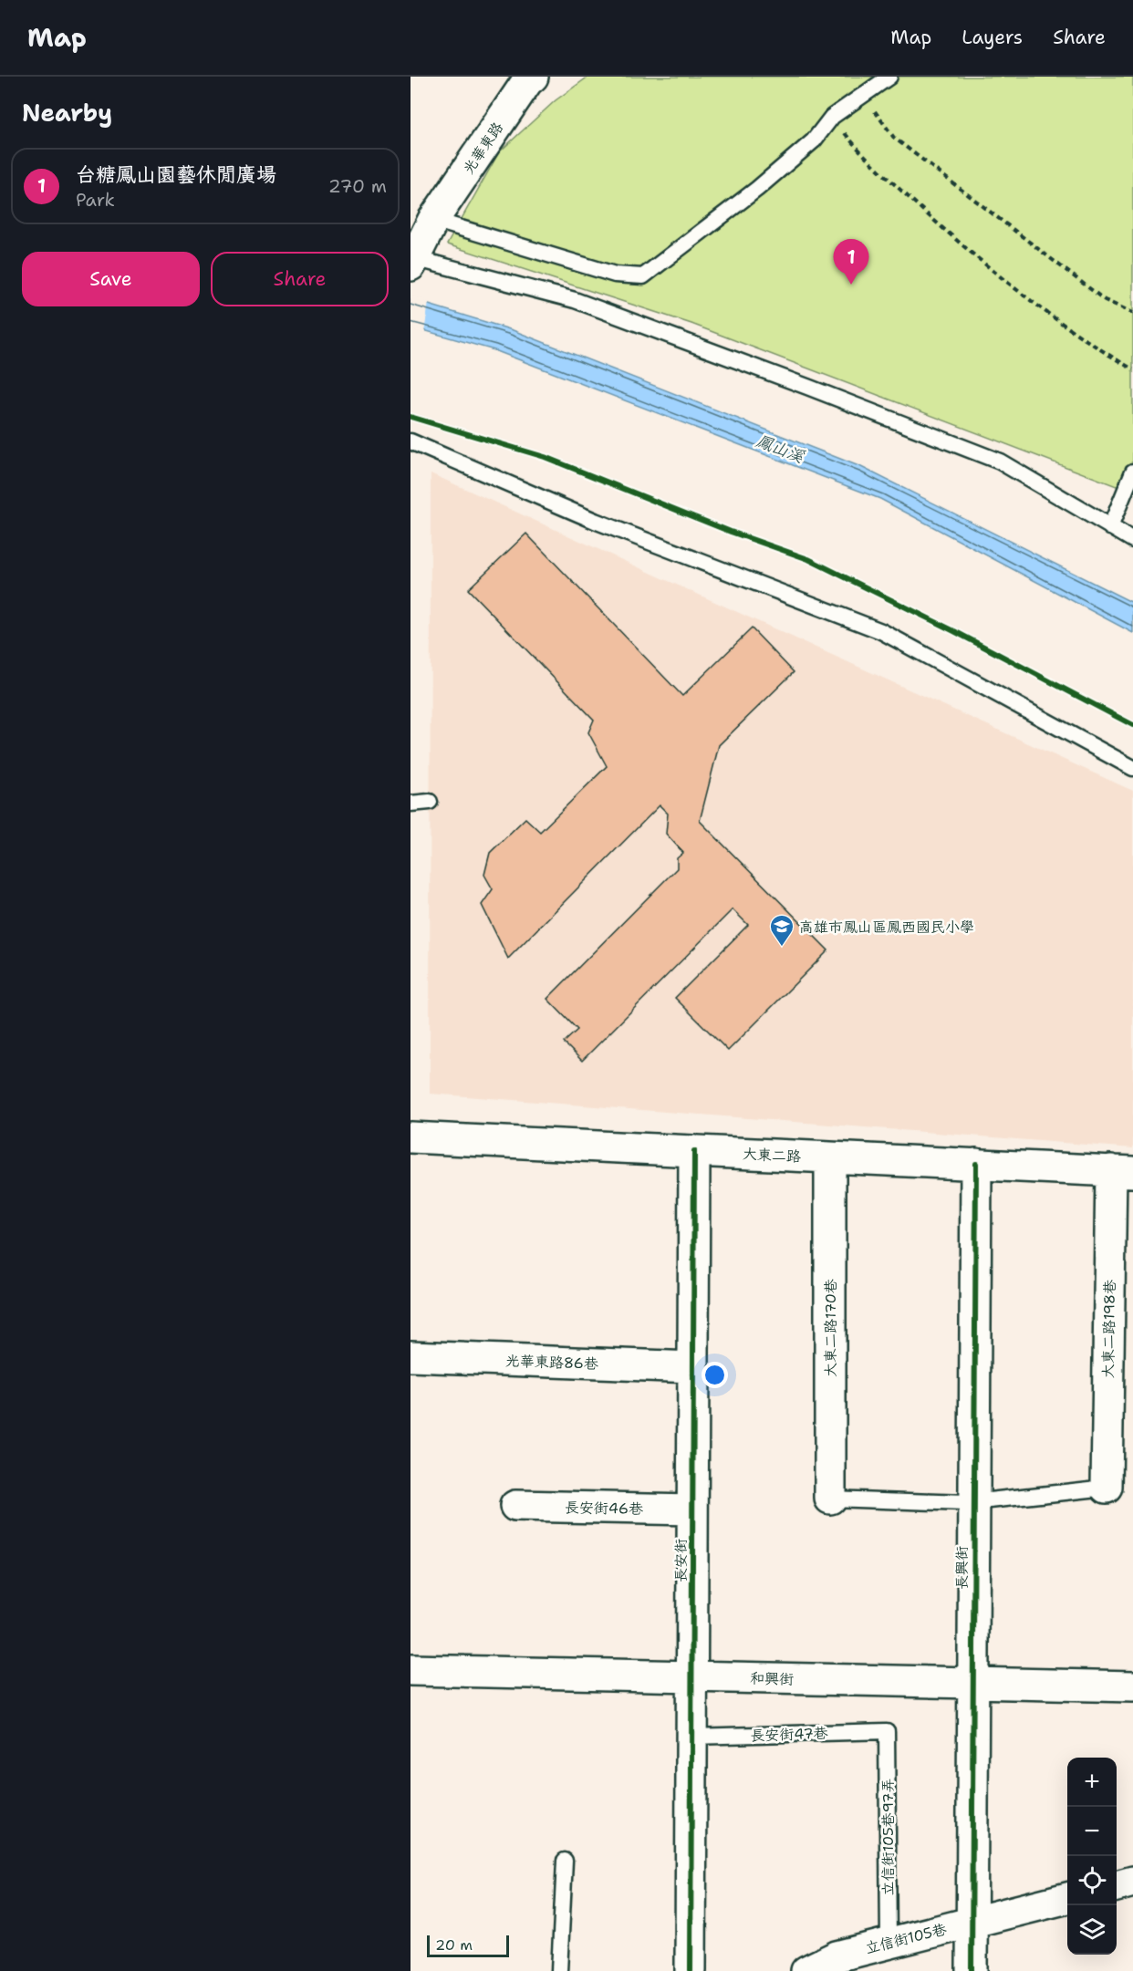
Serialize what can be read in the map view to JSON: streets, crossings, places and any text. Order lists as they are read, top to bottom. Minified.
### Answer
{"streets":{"street":["光華東路","大東二路","大東二路170巷","大東二路198巷","光華東路86巷","長安街46巷","長安街","長興街","和興街","立信街105巷"],"lane":["長安街47巷","立信街105巷97弄"]},"crossings":[["大東二路","大東二路170巷"],["大東二路","大東二路198巷"],["大東二路","長安街"],["大東二路","長興街"],["光華東路86巷","長安街"],["長安街46巷","長安街"],["長安街","和興街"],["長安街","長安街47巷"],["長興街","和興街"],["長興街","立信街105巷"],["長安街47巷","立信街105巷97弄"],["立信街105巷97弄","立信街105巷"]],"water":["鳳山溪"],"places":{"school or university":["高雄市鳳山區鳳西國民小學"]},"scale_bar":"20 m","page":{"header":"Map","nav":["Map","Layers","Share"],"heading":"Nearby","list":[{"mark":"1","name":"台糖鳳山園藝休閒廣場","note":"Park","value":"270 m"}],"buttons":["Save","Share"],"pins":"1","map_buttons":["+","−"],"scale":"20 m"}}
